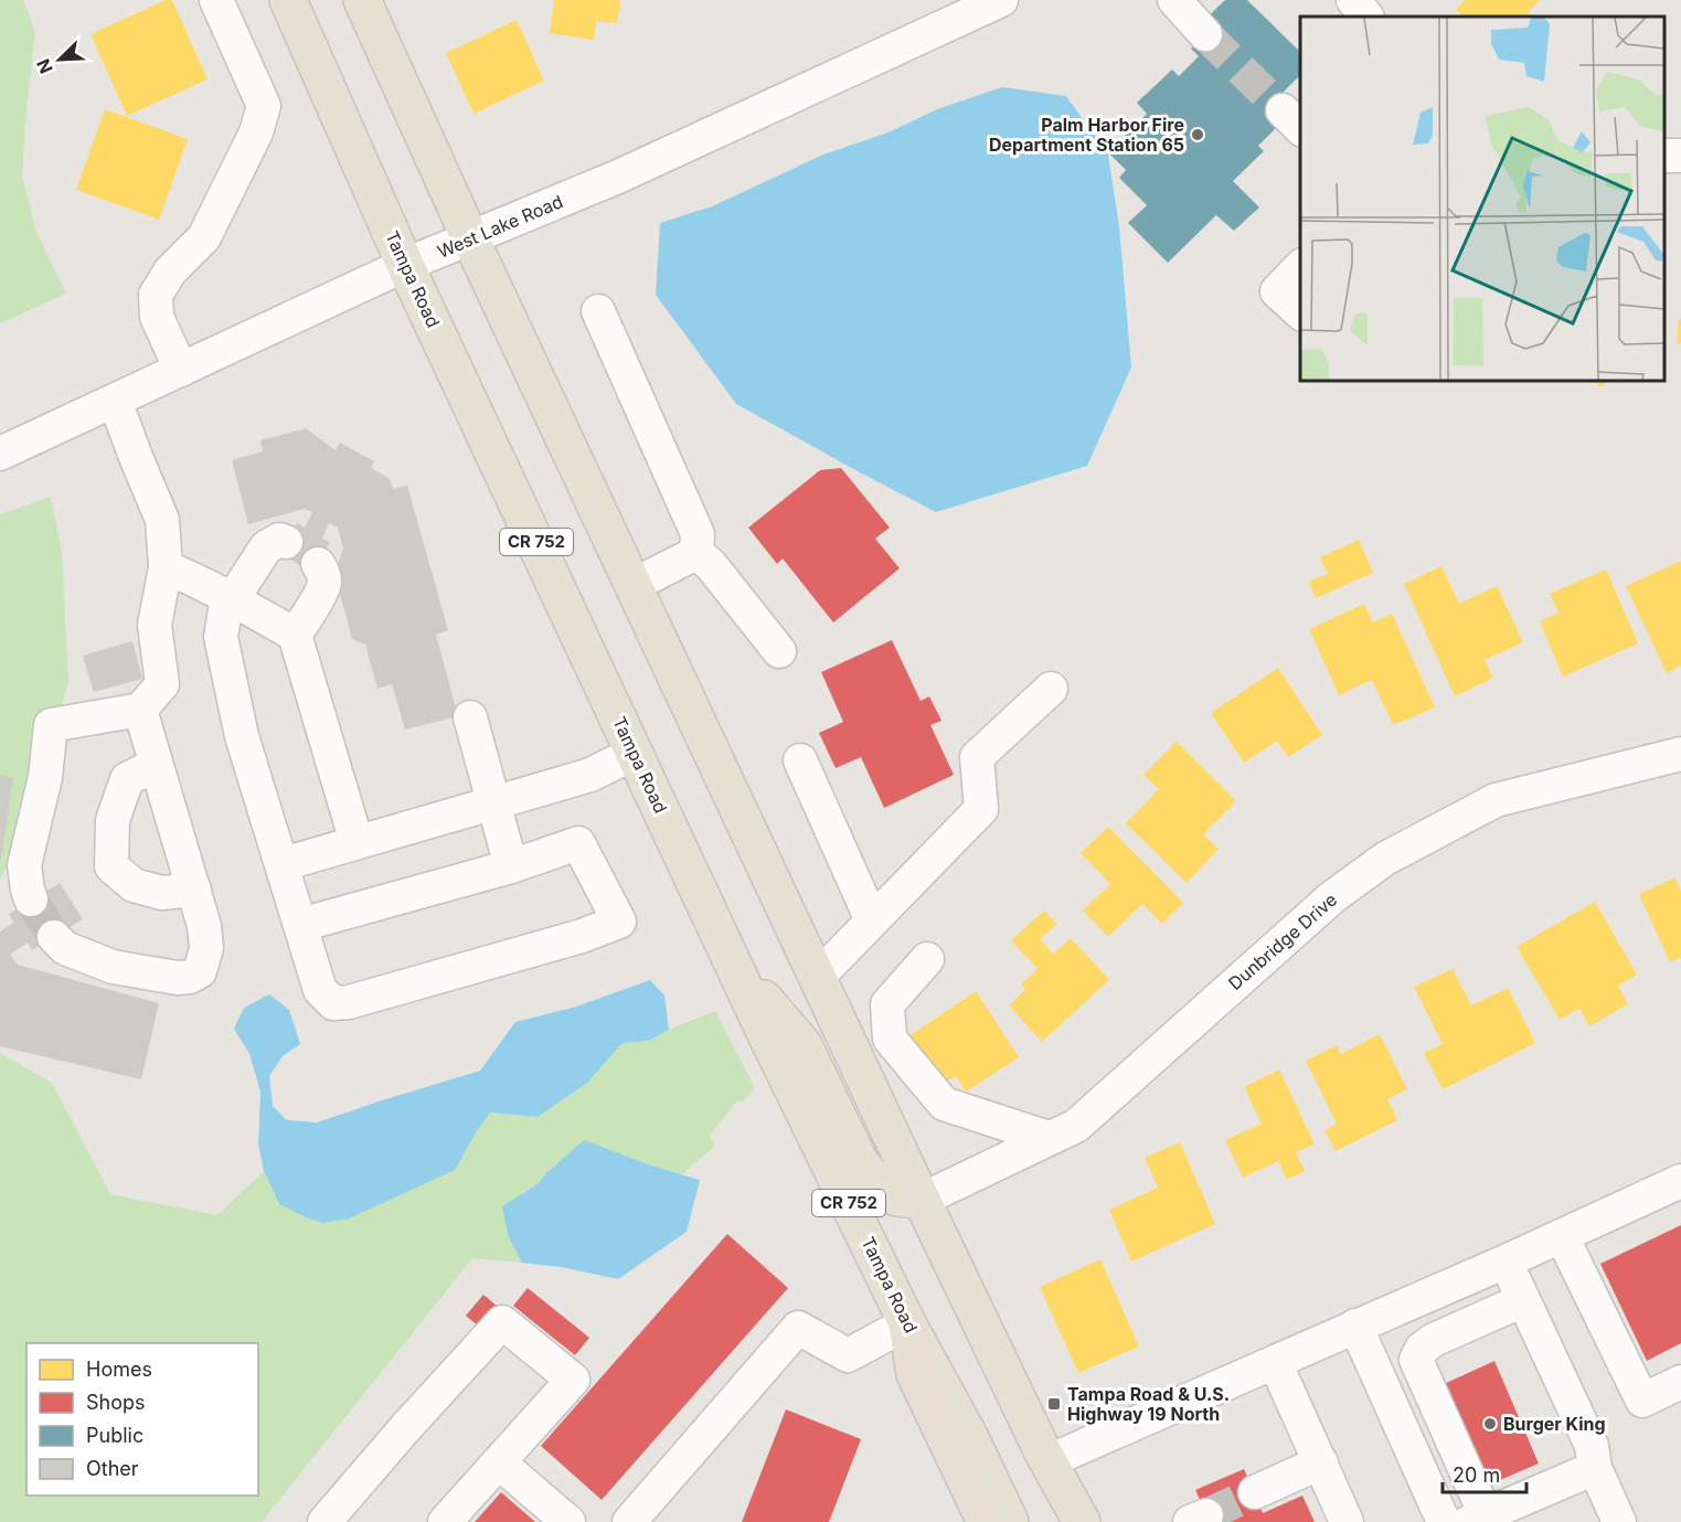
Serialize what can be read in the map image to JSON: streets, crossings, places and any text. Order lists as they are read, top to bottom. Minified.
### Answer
{"streets":{"main road":["Tampa Road","CR 752"],"street":["West Lake Road","Dunbridge Drive"]},"crossings":[["West Lake Road","Tampa Road"]],"places":{"other":["Palm Harbor Fire Department Station 65","Burger King"],"transit":["Tampa Road & U.S. Highway 19 North"]},"legend":["Homes","Shops","Public","Other"],"scale_bar":"20 m","north":"bottom left"}
